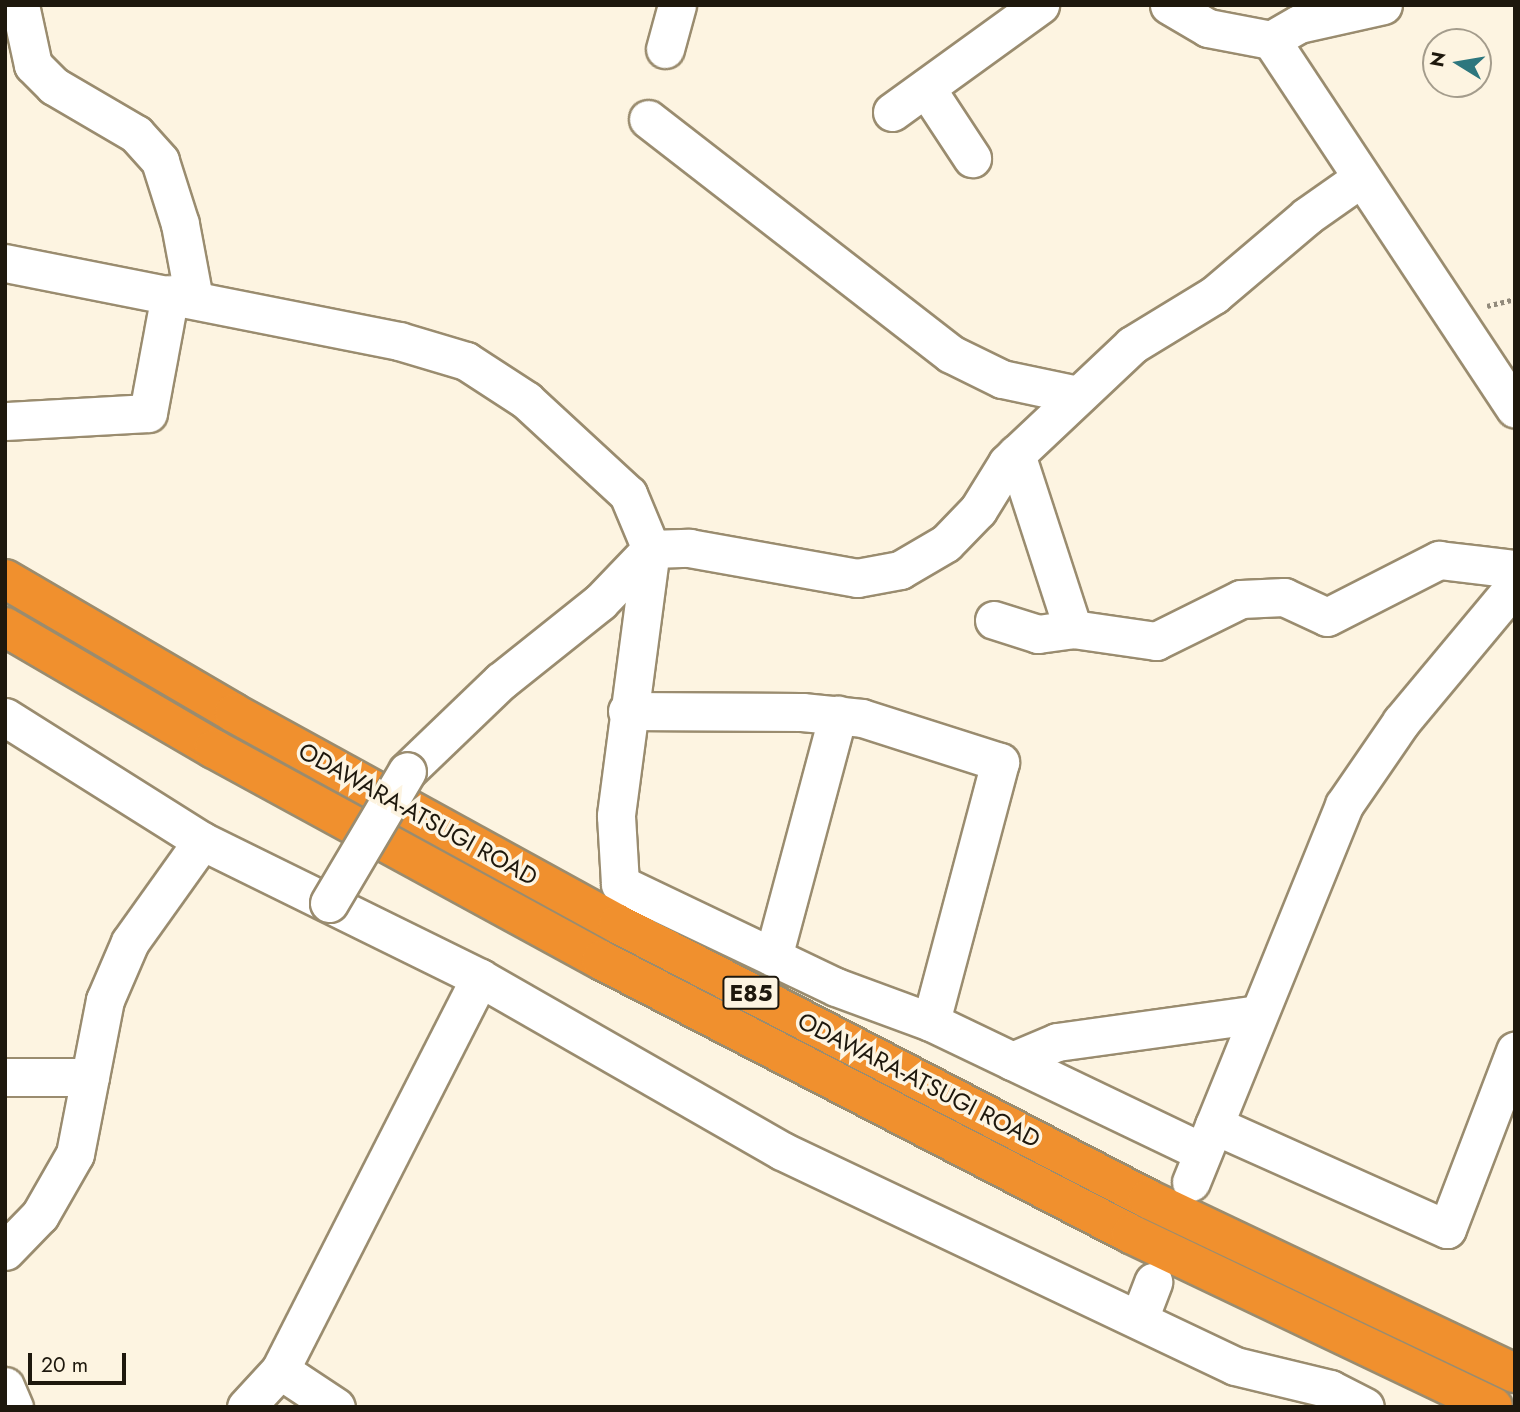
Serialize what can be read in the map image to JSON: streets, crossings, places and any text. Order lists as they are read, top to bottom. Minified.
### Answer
{"streets":{"highway":["ODAWARA-ATSUGI ROAD","E85"]},"scale_bar":"20 m","north":"left"}
